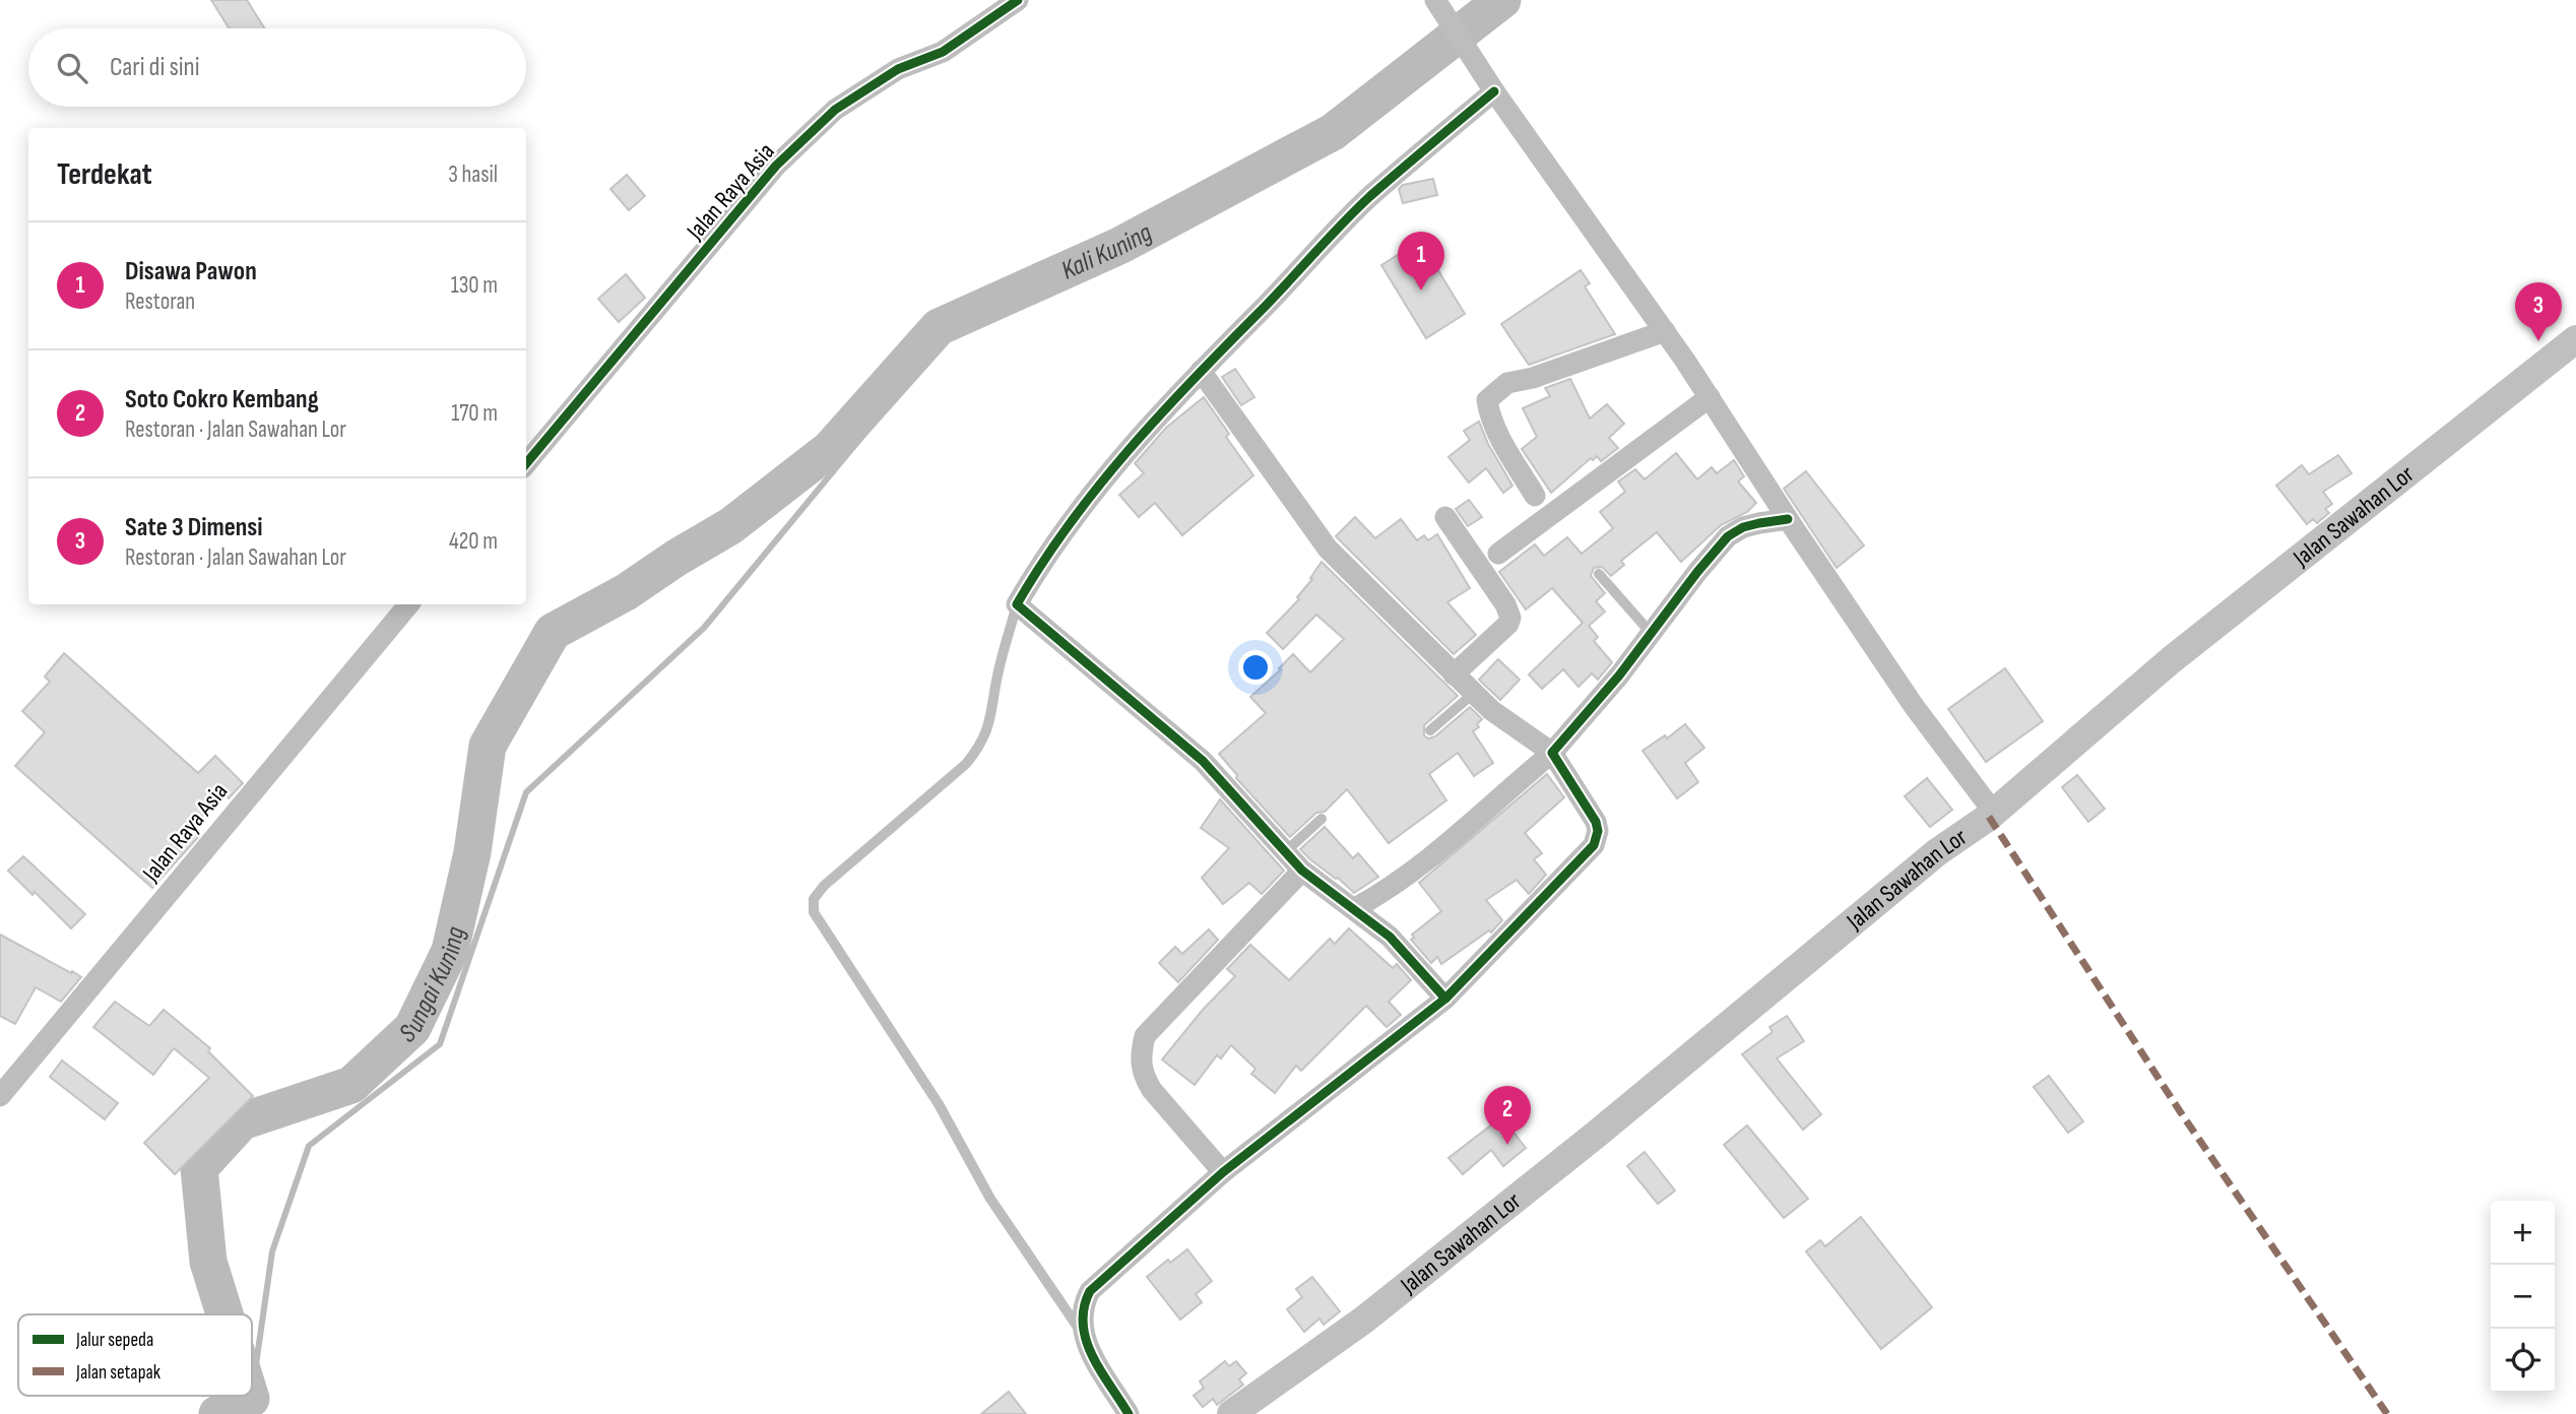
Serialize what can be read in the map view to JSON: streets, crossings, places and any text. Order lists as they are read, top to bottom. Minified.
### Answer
{"streets":{"main road":["Jalan Sawahan Lor"],"street":["Jalan Raya Asia"]},"water":["Kali Kuning","Sungai Kuning"],"legend":["Jalur sepeda","Jalan setapak"],"page":{"search":"Cari di sini","heading":["Terdekat","3 hasil"],"list":[{"mark":"1","name":"Disawa Pawon","note":"Restoran","value":"130 m"},{"mark":"2","name":"Soto Cokro Kembang","note":"Restoran · Jalan Sawahan Lor","value":"170 m"},{"mark":"3","name":"Sate 3 Dimensi","note":"Restoran · Jalan Sawahan Lor","value":"420 m"}],"pins":["1","3","2"],"map_buttons":["+","−"]}}
